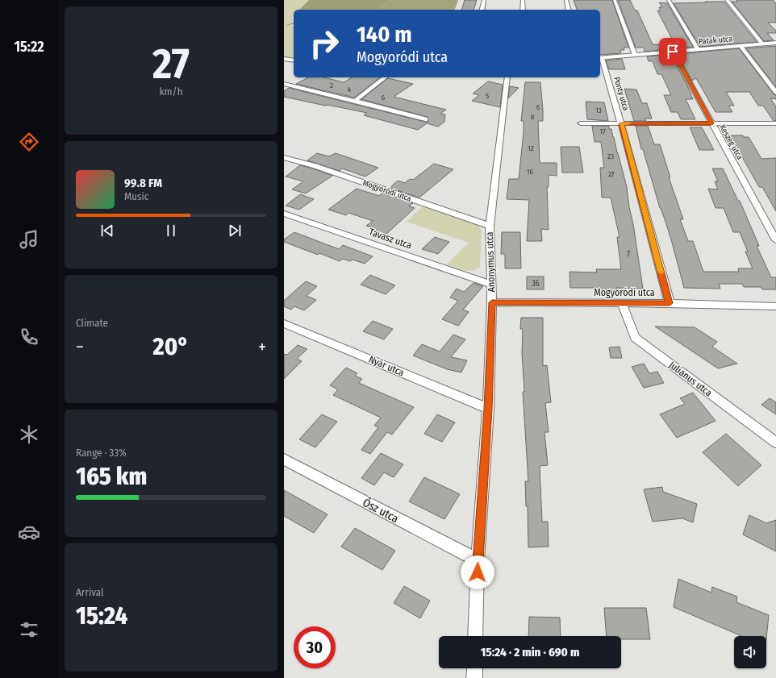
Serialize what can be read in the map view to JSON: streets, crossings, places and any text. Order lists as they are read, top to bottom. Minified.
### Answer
{"streets":{"street":["Patak utca","Ponty utca","Keszeg utca","Mogyoródi utca","Tavasz utca","Anonymus utca","Nyár utca","Julianus utca","Ősz utca"]},"crossings":[["Patak utca","Ponty utca"],["Patak utca","Keszeg utca"],["Ponty utca","Mogyoródi utca"],["Mogyoródi utca","Anonymus utca"],["Mogyoródi utca","Julianus utca"],["Tavasz utca","Anonymus utca"],["Anonymus utca","Nyár utca"],["Anonymus utca","Ősz utca"]],"house_numbers":["2","4","5","6","6","13","8","17","12","23","16","27","7","36"],"page":{"tabs":"15:22","tile":[["27","km/h"],"Climate",["Range · 33%","165 km"],["Arrival","15:24"]],"turn":["140 m","Mogyoródi utca"],"song":["99.8 FM","Music"],"heat":["−","20°","+"],"limit":"30","trip":"15:24 · 2 min · 690 m"}}
